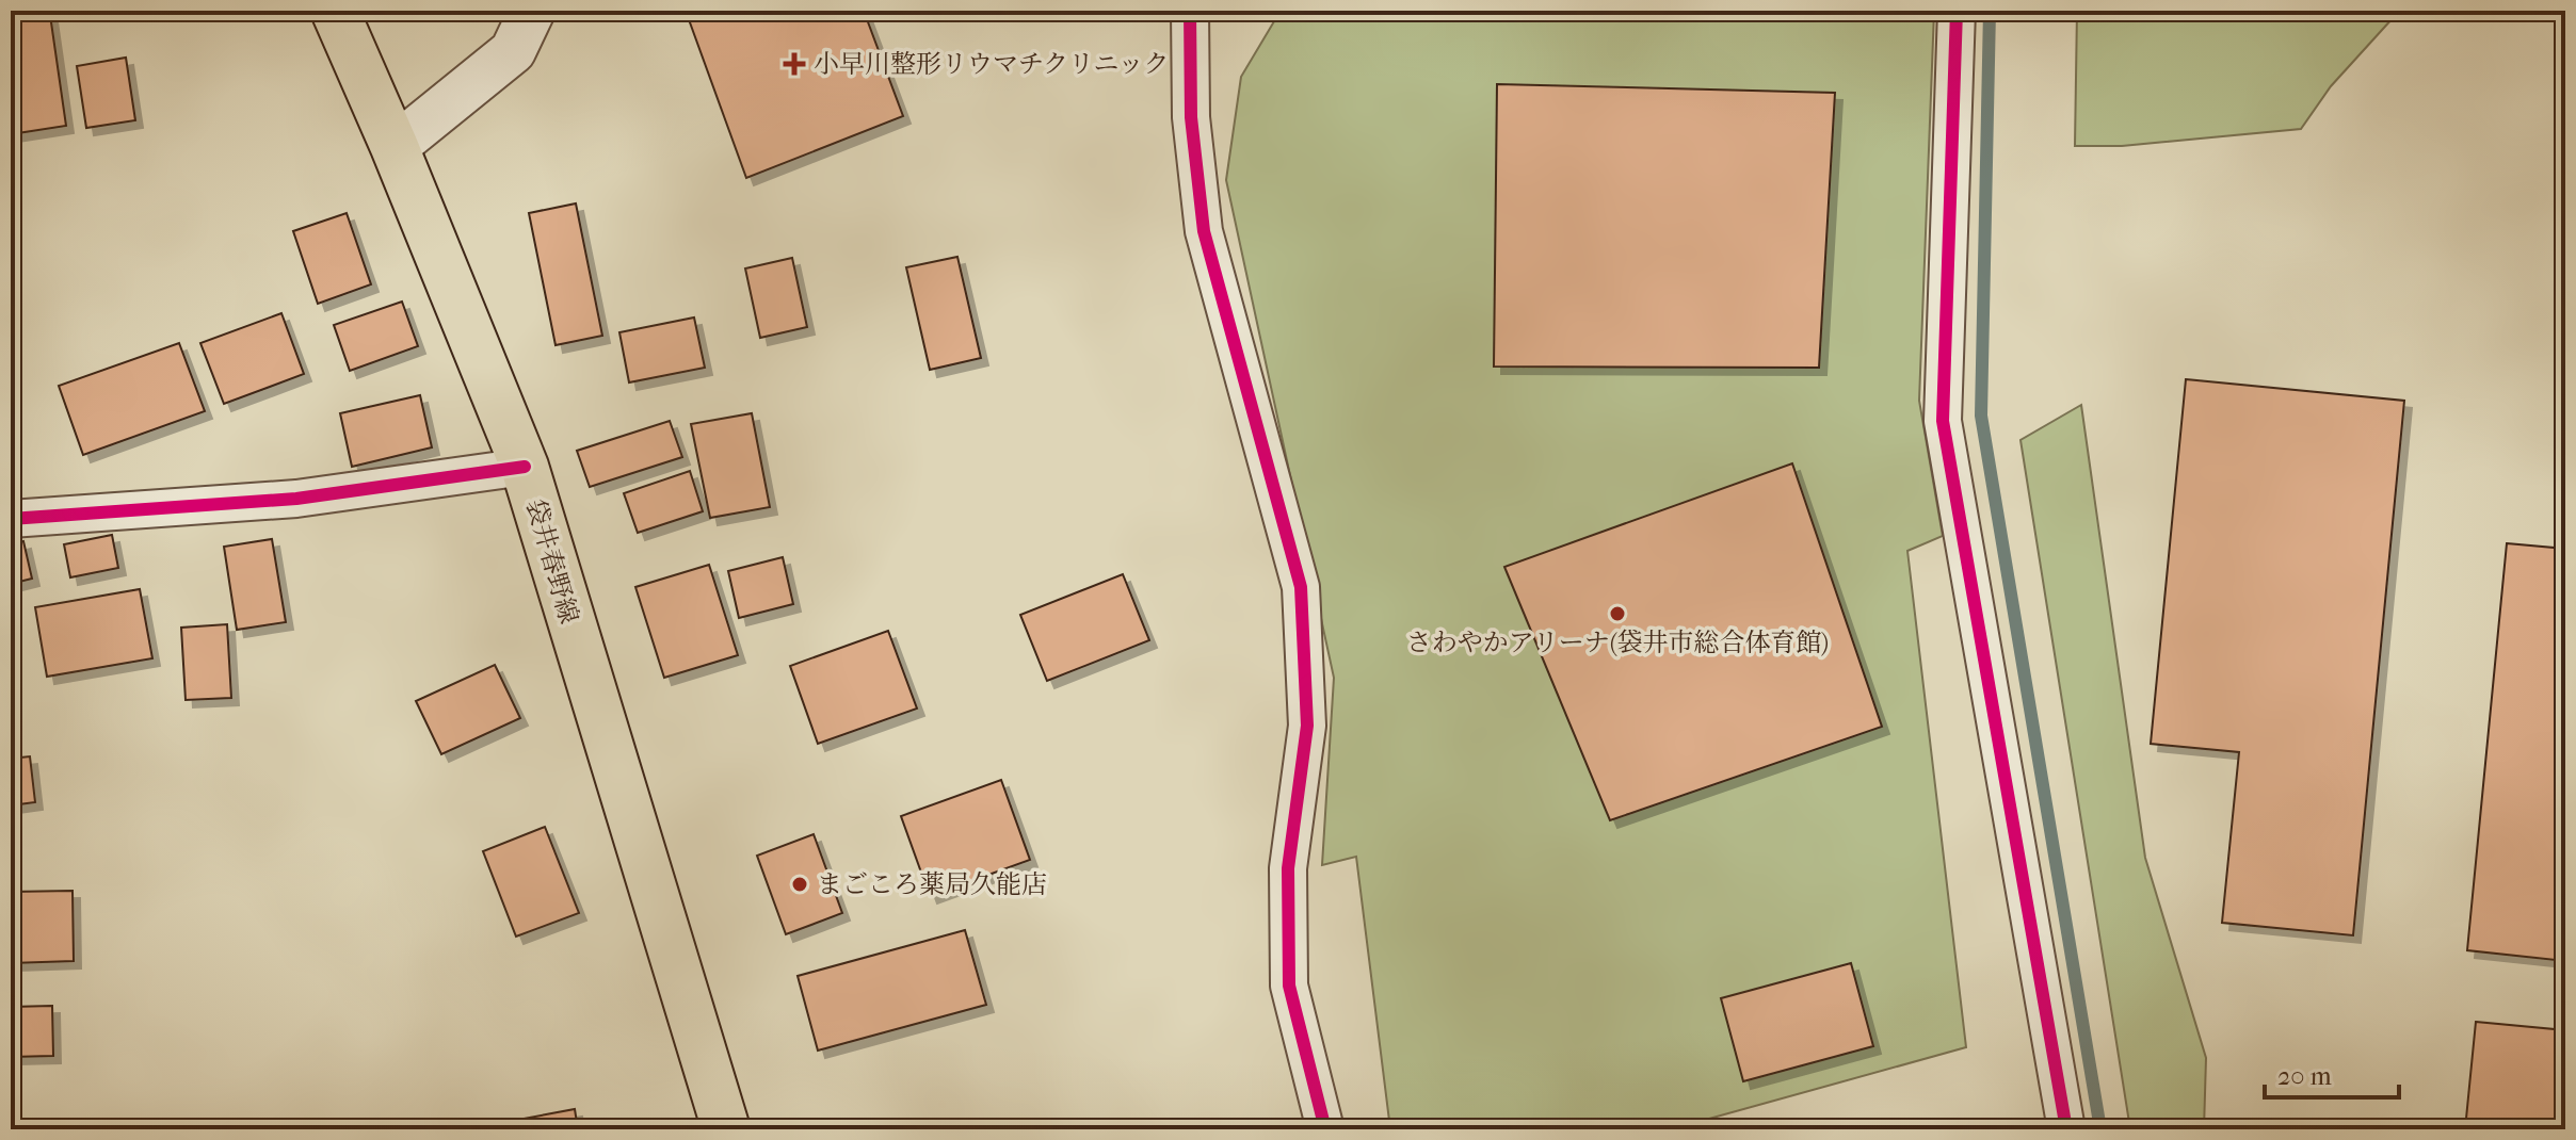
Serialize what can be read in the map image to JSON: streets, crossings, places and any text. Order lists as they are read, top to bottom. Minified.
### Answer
{"streets":{"main road":["袋井春野線"]},"places":{"health":["小早川整形リウマチクリニック"],"other":["さわやかアリーナ(袋井市総合体育館)","まごころ薬局久能店"]},"scale_bar":"20 m"}
